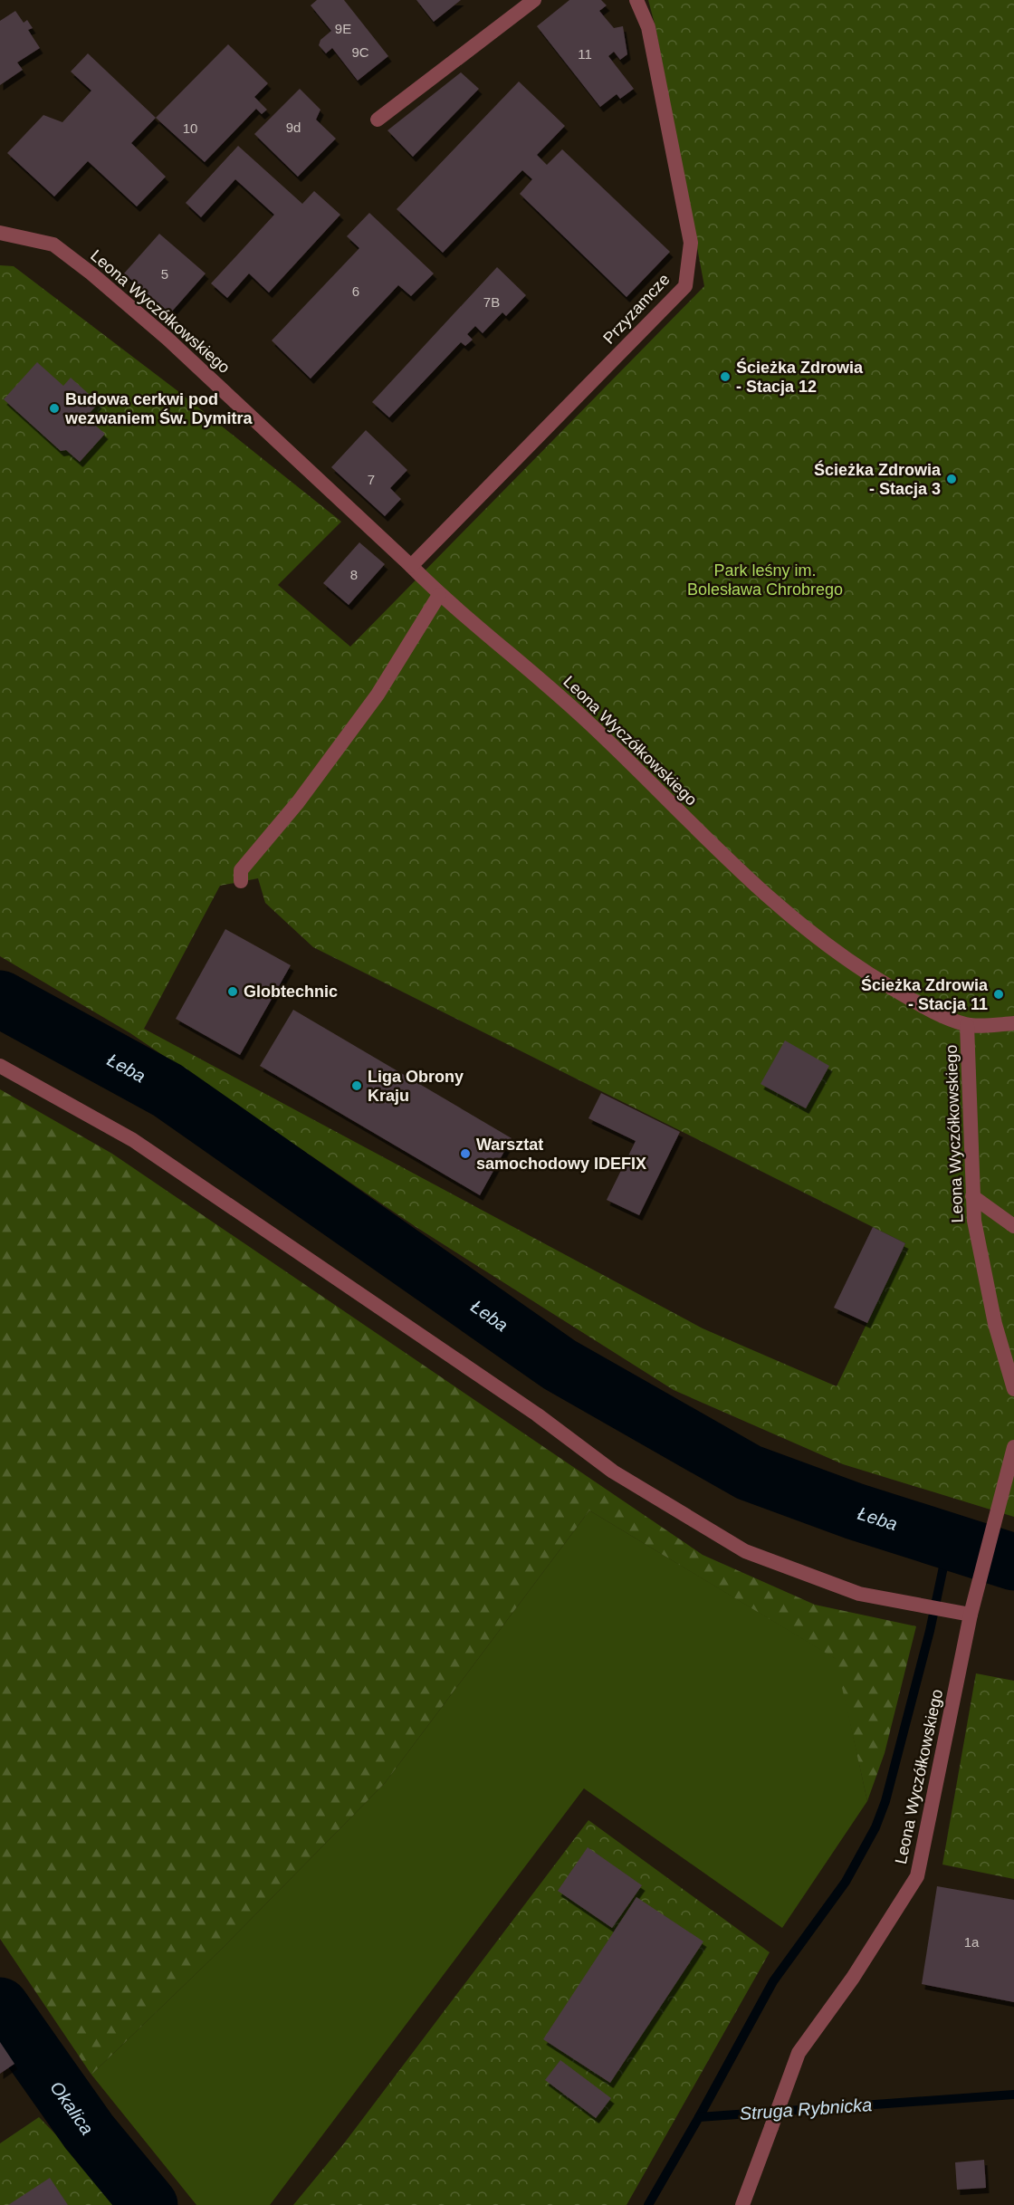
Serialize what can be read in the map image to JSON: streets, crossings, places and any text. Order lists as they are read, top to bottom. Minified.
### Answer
{"streets":{"street":["Przyzamcze","Leona Wyczółkowskiego"]},"crossings":[["Przyzamcze","Leona Wyczółkowskiego"]],"water":["Łeba","Okalica","Struga Rybnicka"],"parks":["Park leśny im. Bolesława Chrobrego"],"places":["Ścieżka Zdrowia - Stacja 12","Budowa cerkwi pod wezwaniem Św. Dymitra","Ścieżka Zdrowia - Stacja 3","Globtechnic","Ścieżka Zdrowia - Stacja 11","Liga Obrony Kraju","Warsztat samochodowy IDEFIX"],"house_numbers":["9E","9C","11","9d","10","5","6","7B","7","8","1a"]}
